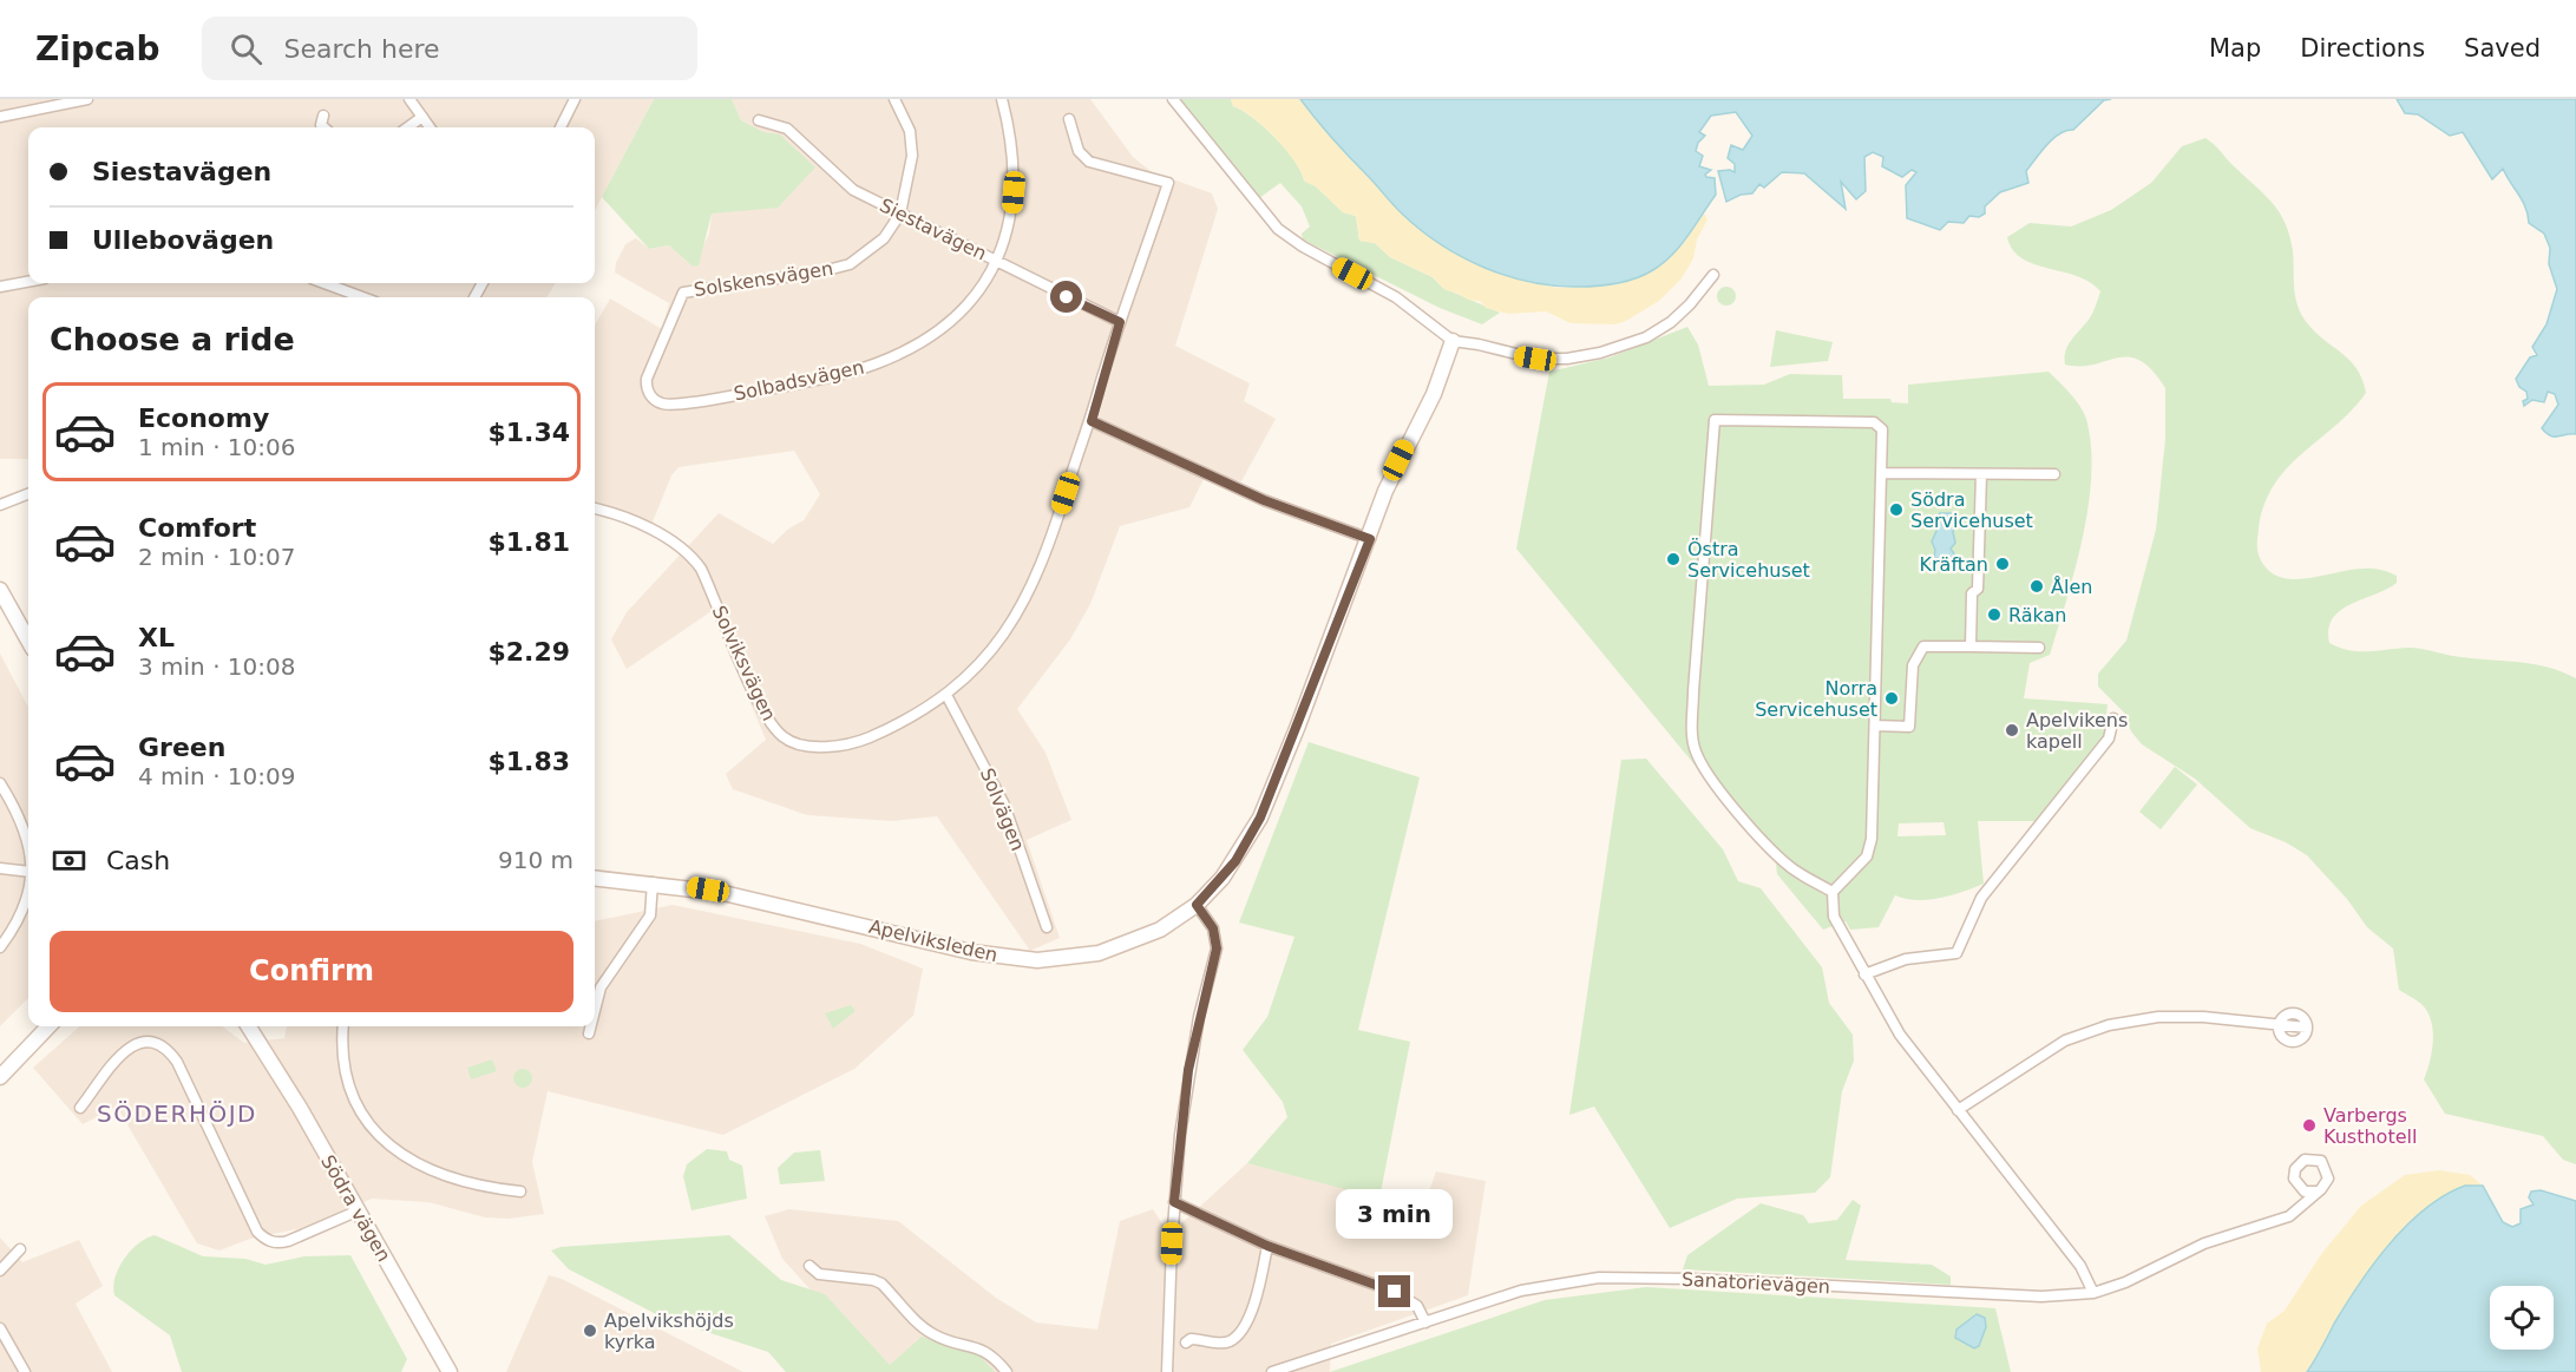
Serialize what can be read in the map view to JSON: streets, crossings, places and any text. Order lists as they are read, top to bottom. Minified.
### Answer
{"streets":{"street":["Siestavägen","Solskensvägen","Solbadsvägen","Solviksvägen","Solvägen","Apelviksleden","Södra vägen","Sanatorievägen"]},"crossings":[["Siestavägen","Solskensvägen"],["Siestavägen","Solbadsvägen"],["Siestavägen","Solviksvägen"],["Solskensvägen","Solbadsvägen"],["Solviksvägen","Solvägen"]],"districts":["SÖDERHÖJD"],"places":["Södra Servicehuset","Östra Servicehuset","Kräftan","Ålen","Räkan","Norra Servicehuset","Apelvikens kapell","Varbergs Kusthotell","Apelvikshöjds kyrka"],"page":{"header":"Zipcab","search":"Search here","nav":["Map","Directions","Saved"],"banner":["Siestavägen","Ullebovägen"],"heading":"Choose a ride","list":[{"name":"Economy","note":"1 min · 10:06","value":"$1.34"},{"name":"Comfort","note":"2 min · 10:07","value":"$1.81"},{"name":"XL","note":"3 min · 10:08","value":"$2.29"},{"name":"Green","note":"4 min · 10:09","value":"$1.83"}],"pay":["Cash","910 m"],"buttons":"Confirm","bubble":"3 min"}}
